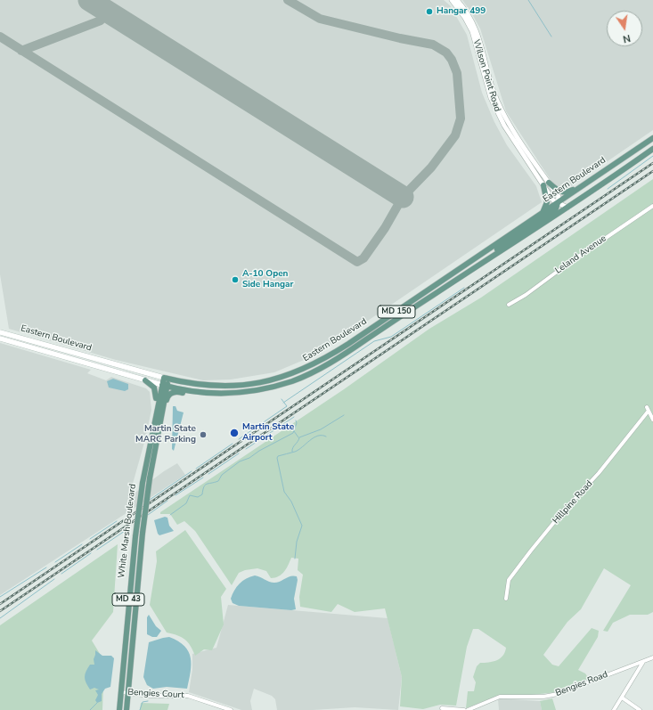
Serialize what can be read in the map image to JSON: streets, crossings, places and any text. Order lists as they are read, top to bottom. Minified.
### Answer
{"streets":{"main road":["Eastern Boulevard","MD 150","White Marsh Boulevard","MD 43"],"street":["Wilson Point Road","Leland Avenue","Hillpine Road","Bengies Road","Bengies Court"]},"crossings":[["Wilson Point Road","Eastern Boulevard"],["Eastern Boulevard","White Marsh Boulevard"],["White Marsh Boulevard","Bengies Court"]],"places":["Hangar 499","A-10 Open Side Hangar","Martin State Airport","Martin State MARC Parking"],"north":"bottom"}
